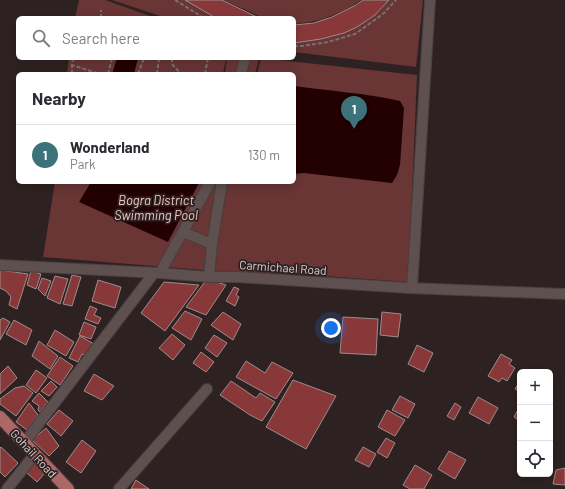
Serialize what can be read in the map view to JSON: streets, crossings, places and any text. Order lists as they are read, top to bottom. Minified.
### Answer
{"streets":{"main road":["Gohail Road"],"street":["Carmichael Road"]},"water":["Bogra District Swimming Pool"],"page":{"search":"Search here","heading":"Nearby","pins":"1","list":[{"mark":"1","name":"Wonderland","note":"Park","value":"130 m"}],"map_buttons":["+","−"]}}
